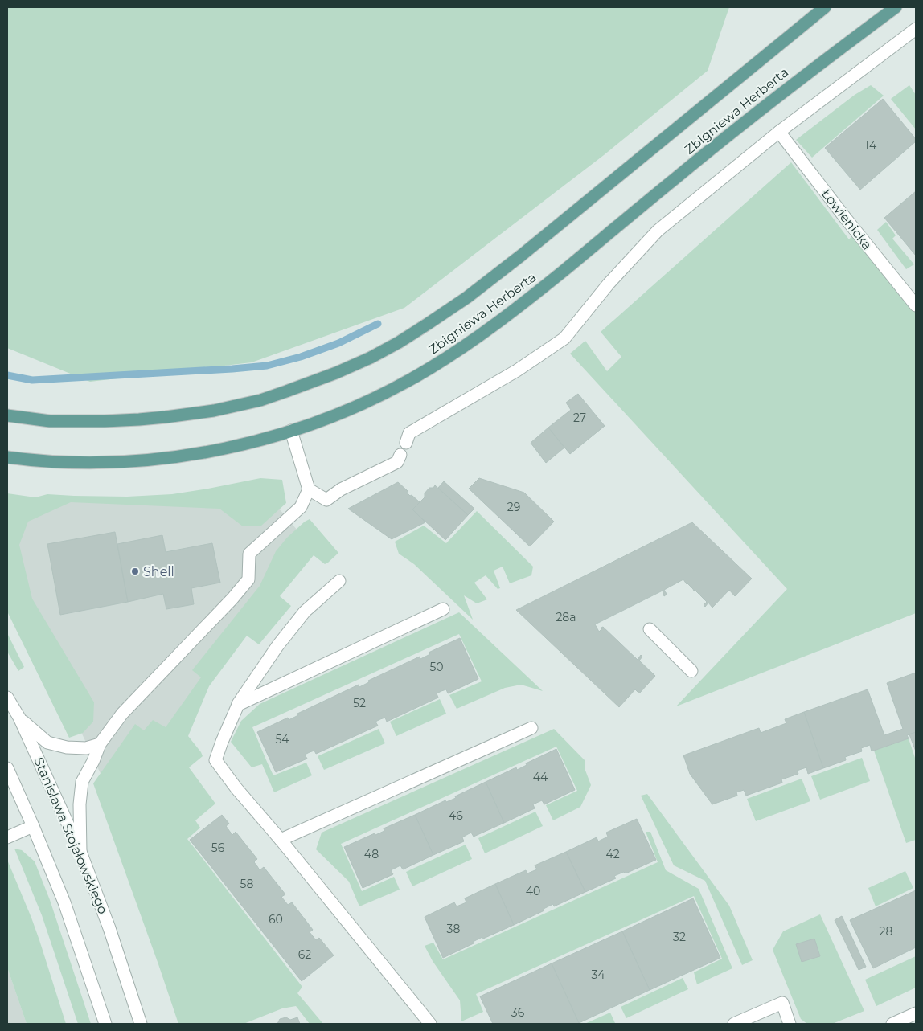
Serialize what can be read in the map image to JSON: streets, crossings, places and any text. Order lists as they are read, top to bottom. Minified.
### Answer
{"streets":{"main road":["Zbigniewa Herberta"],"street":["Łowienicka","Stanisława Stojałowskiego"]},"places":["Shell"],"house_numbers":["14","27","29","28a","50","52","54","44","46","56","48","42","58","40","60","38","28","32","62","34","36"]}
